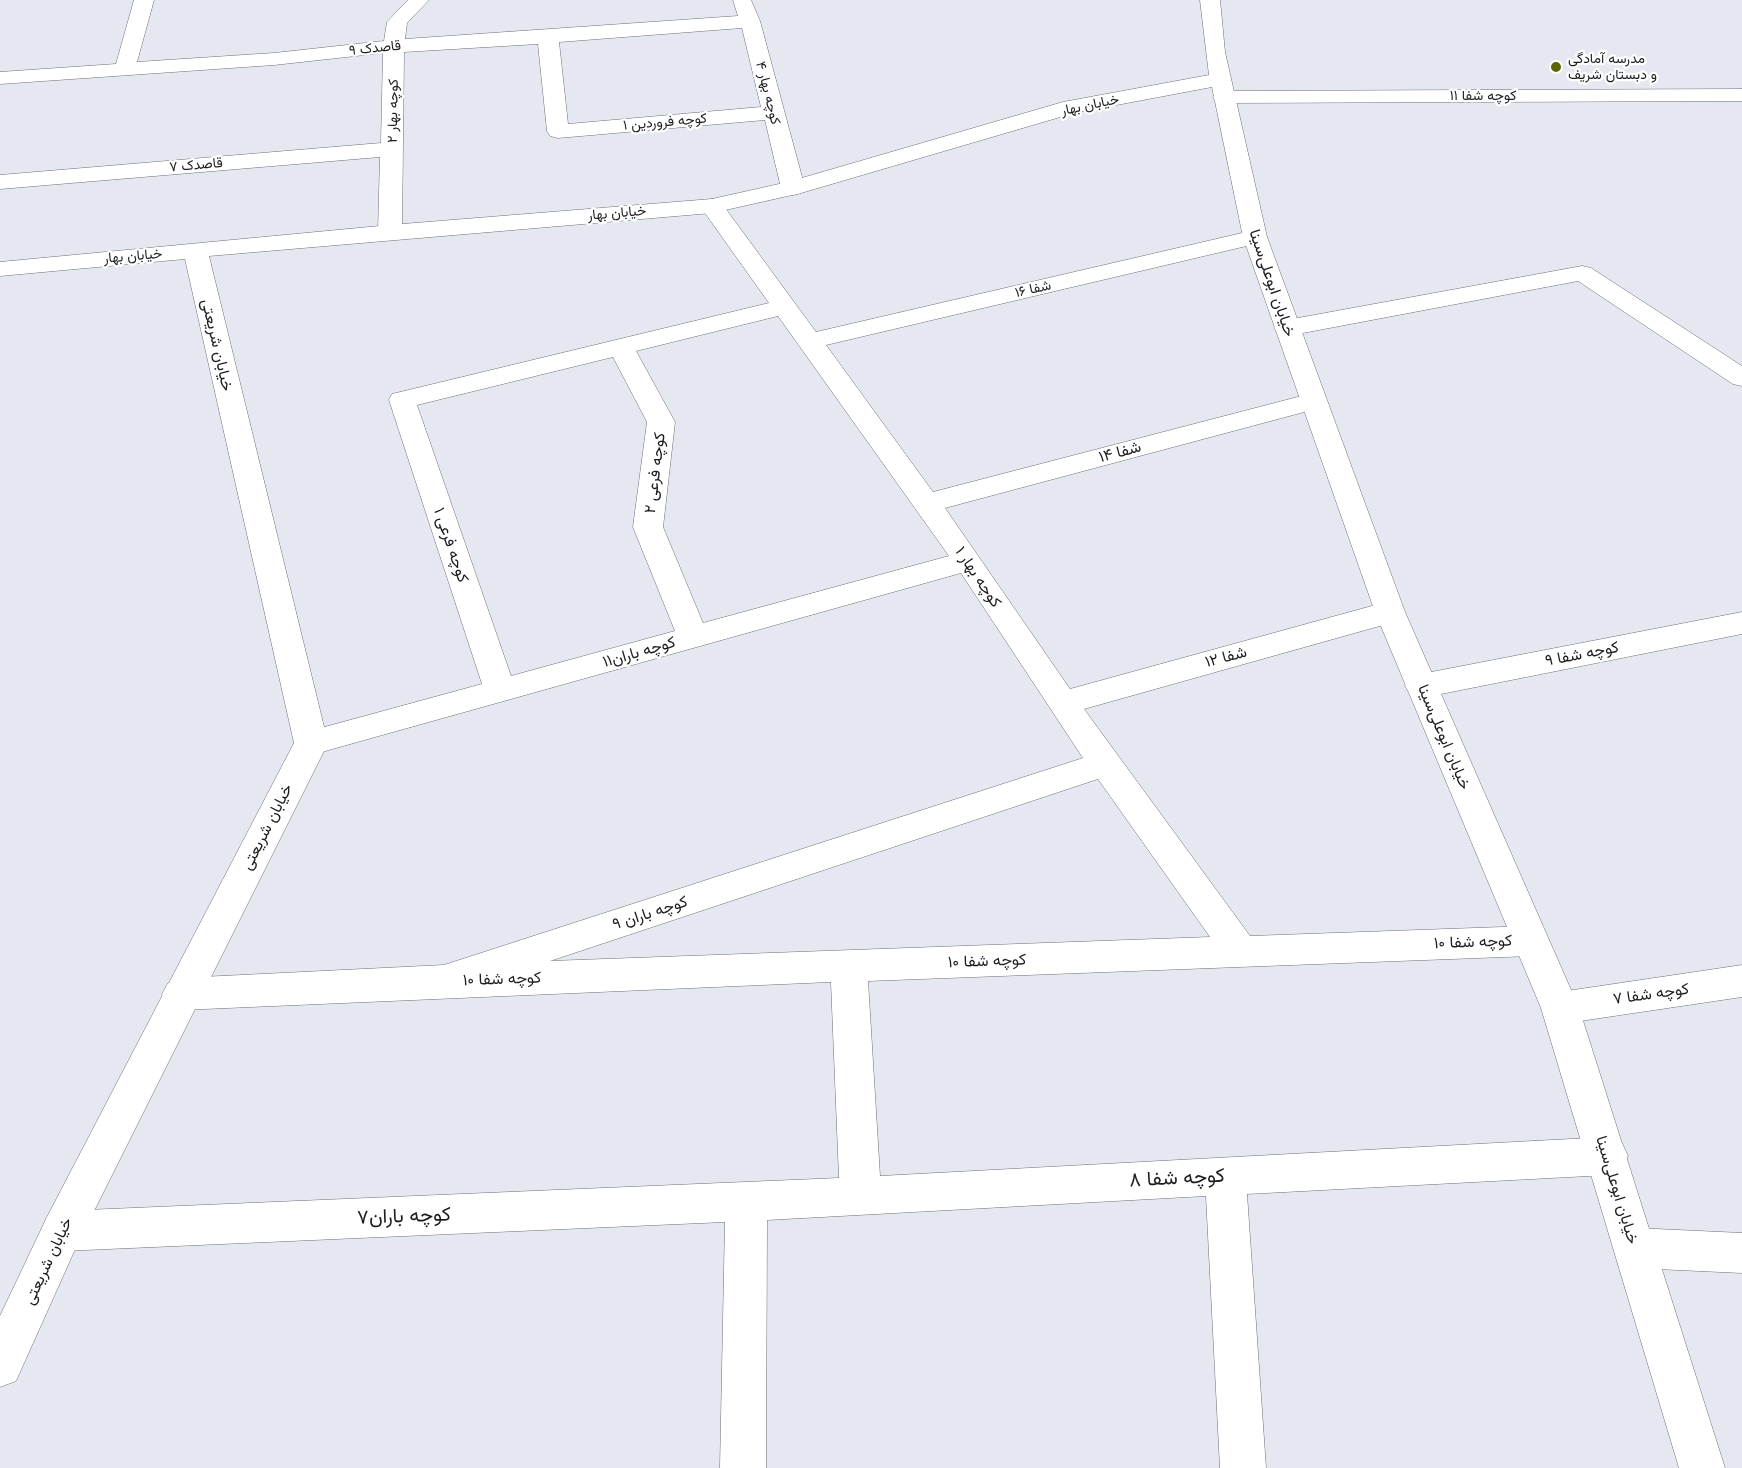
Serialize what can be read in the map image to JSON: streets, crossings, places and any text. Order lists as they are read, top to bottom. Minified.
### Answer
{"streets":{"street":["قاصدک ۹","کوچه بهار ۴","کوچه شفا ۱۱","خیابان بهار","کوچه بهار ۲","کوچه فروردین ۱","قاصدک ۷","خیابان ابوعلی‌سینا","شفا ۱۶","خیابان شریعتی","شفا ۱۴","کوچه فرعی ۲","کوچه فرعی ۱","کوچه بهار ۱","کوچه باران۱۱","کوچه شفا ۹","شفا ۱۲","کوچه باران ۹","کوچه شفا ۱۰","کوچه شفا ۷","کوچه شفا ۸","کوچه باران۷"]},"crossings":[["قاصدک ۹","کوچه بهار ۴"],["قاصدک ۹","کوچه بهار ۲"],["قاصدک ۹","کوچه فروردین ۱"],["کوچه بهار ۴","خیابان بهار"],["کوچه بهار ۴","کوچه فروردین ۱"],["کوچه شفا ۱۱","خیابان بهار"],["کوچه شفا ۱۱","خیابان ابوعلی‌سینا"],["خیابان بهار","کوچه بهار ۲"],["خیابان بهار","خیابان ابوعلی‌سینا"],["خیابان بهار","خیابان شریعتی"],["خیابان بهار","کوچه بهار ۱"],["کوچه بهار ۲","قاصدک ۷"],["خیابان ابوعلی‌سینا","شفا ۱۶"],["خیابان ابوعلی‌سینا","شفا ۱۴"],["خیابان ابوعلی‌سینا","کوچه شفا ۹"],["خیابان ابوعلی‌سینا","شفا ۱۲"],["خیابان ابوعلی‌سینا","کوچه شفا ۱۰"],["خیابان ابوعلی‌سینا","کوچه شفا ۷"],["خیابان ابوعلی‌سینا","کوچه شفا ۸"],["شفا ۱۶","کوچه بهار ۱"],["خیابان شریعتی","کوچه باران۱۱"],["خیابان شریعتی","کوچه باران ۹"],["خیابان شریعتی","کوچه باران۷"],["شفا ۱۴","کوچه بهار ۱"],["کوچه فرعی ۲","کوچه فرعی ۱"],["کوچه فرعی ۲","کوچه باران۱۱"],["کوچه فرعی ۱","کوچه باران۱۱"],["کوچه بهار ۱","کوچه باران۱۱"],["کوچه بهار ۱","شفا ۱۲"],["کوچه بهار ۱","کوچه باران ۹"],["کوچه بهار ۱","کوچه شفا ۱۰"],["کوچه باران ۹","کوچه شفا ۱۰"],["کوچه شفا ۸","کوچه باران۷"]],"places":["مدرسه آمادگی و دبستان شریف"]}
